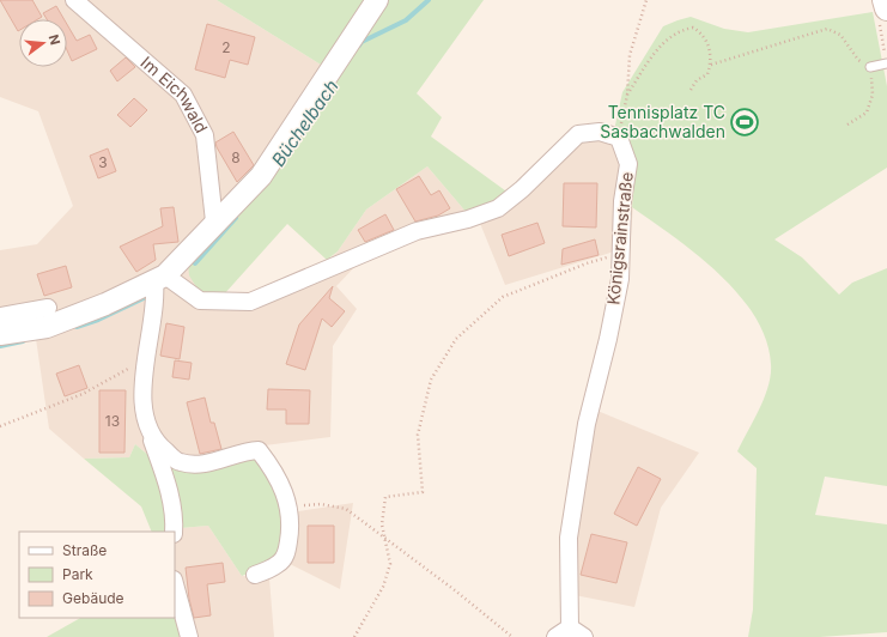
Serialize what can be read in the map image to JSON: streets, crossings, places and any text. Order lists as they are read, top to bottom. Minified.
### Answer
{"streets":{"street":["Im Eichwald","Königsrainstraße"]},"water":["Büchelbach"],"places":{"sports":["Tennisplatz TC Sasbachwalden"]},"house_numbers":["2","8","3","13"],"legend":["Straße","Park","Gebäude"],"north":"right"}
